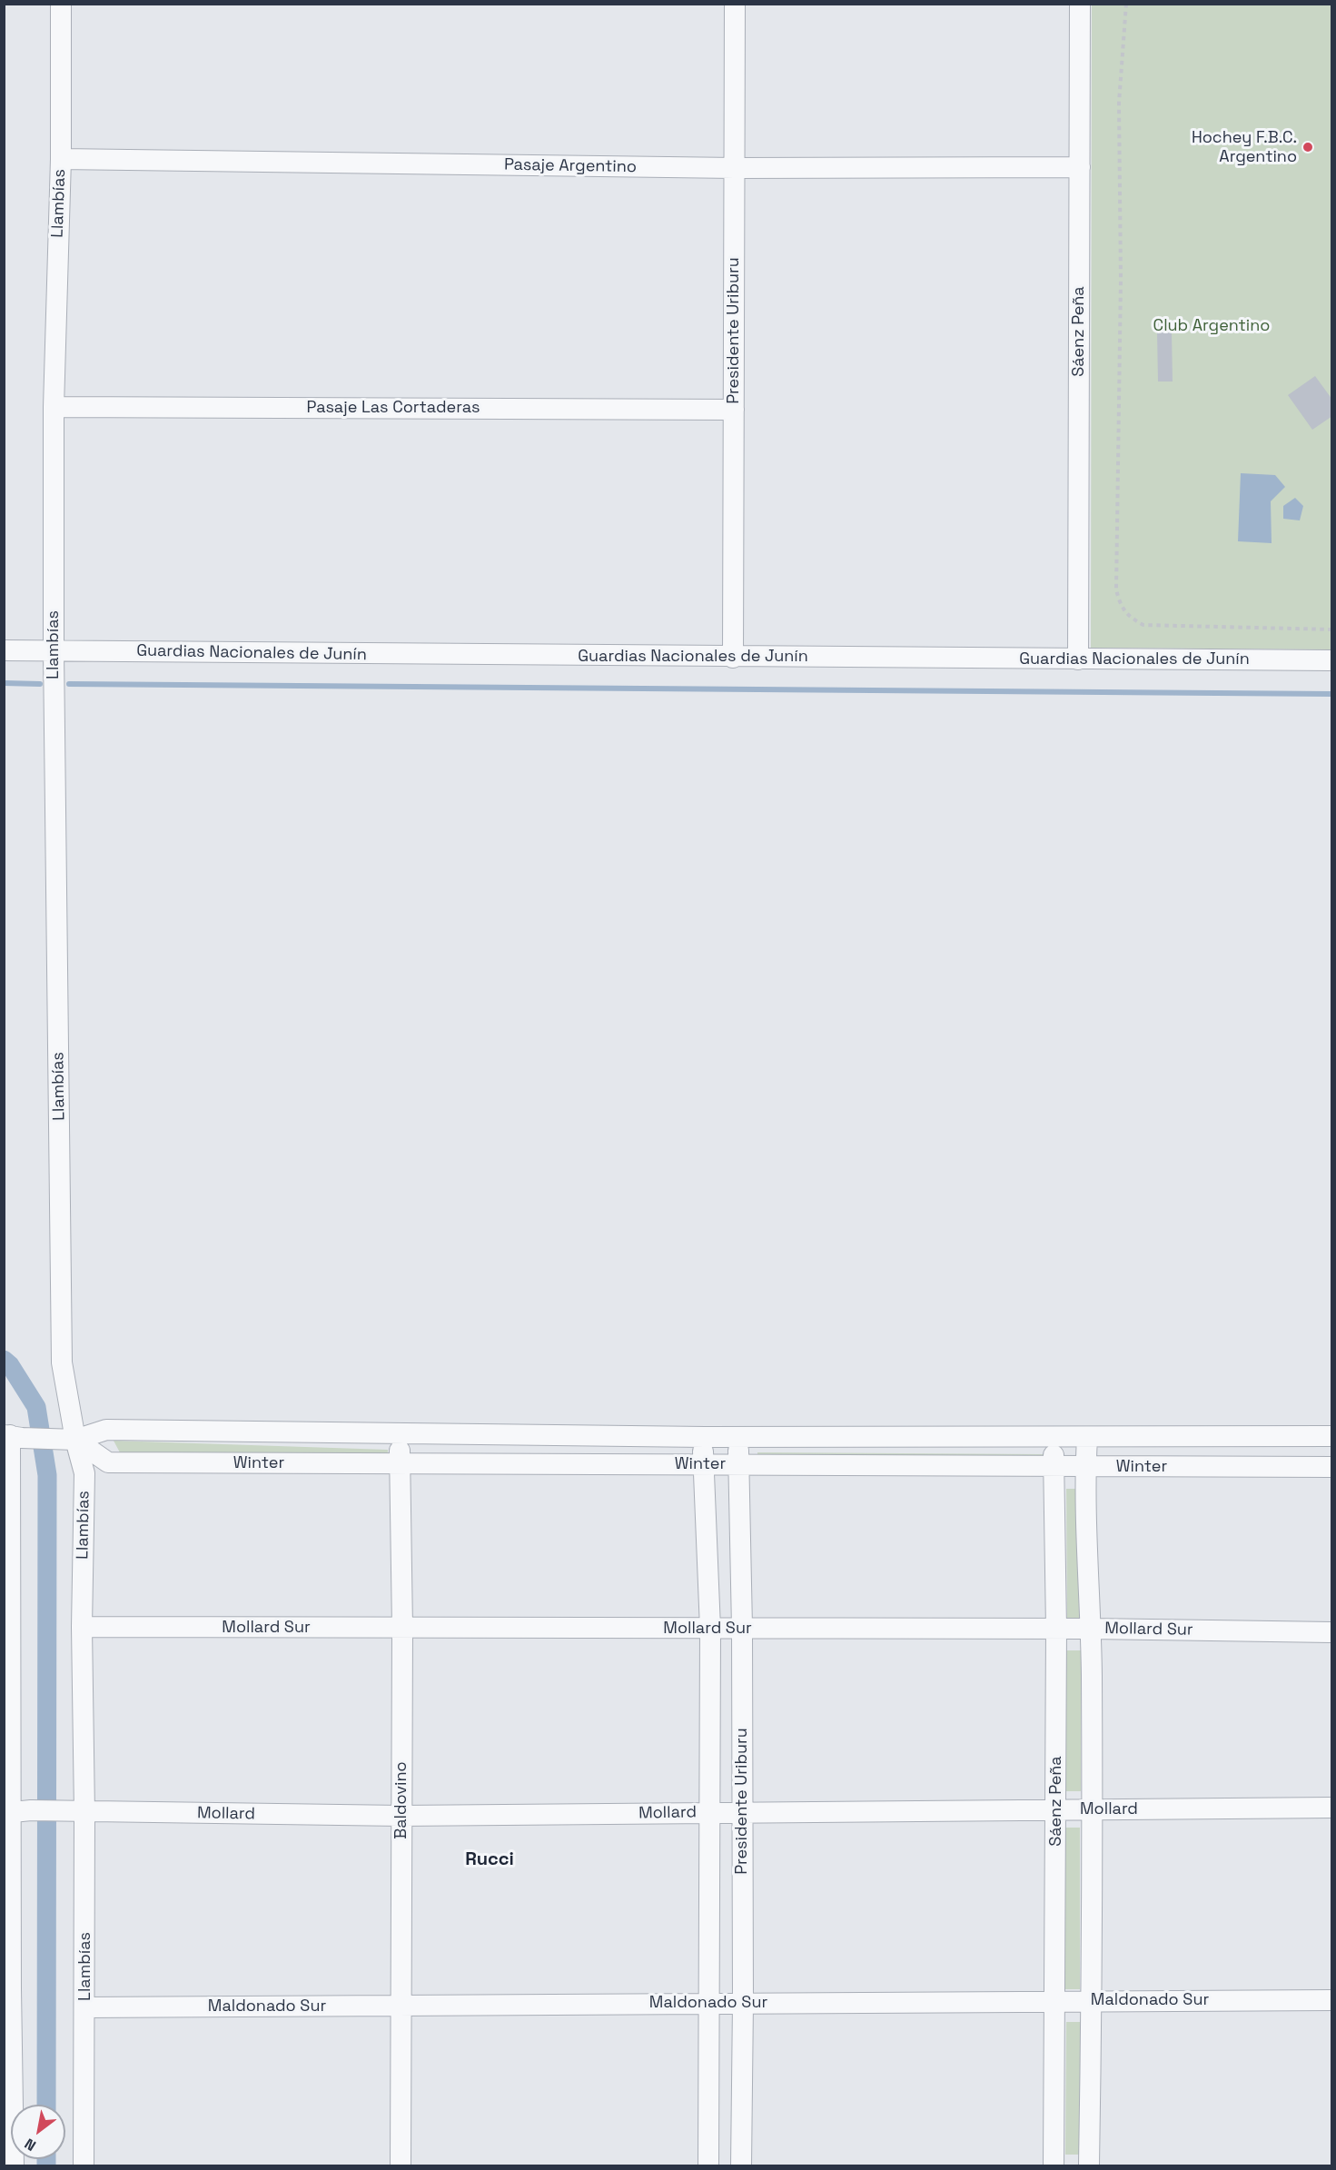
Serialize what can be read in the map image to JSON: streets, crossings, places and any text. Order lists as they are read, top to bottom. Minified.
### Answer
{"streets":{"street":["Pasaje Argentino","Llambías","Presidente Uriburu","Sáenz Peña","Pasaje Las Cortaderas","Guardias Nacionales de Junín","Winter","Mollard Sur","Baldovino","Mollard","Maldonado Sur"]},"crossings":[["Pasaje Argentino","Llambías"],["Pasaje Argentino","Presidente Uriburu"],["Pasaje Argentino","Sáenz Peña"],["Llambías","Pasaje Las Cortaderas"],["Llambías","Guardias Nacionales de Junín"],["Llambías","Winter"],["Llambías","Mollard Sur"],["Llambías","Mollard"],["Llambías","Maldonado Sur"],["Presidente Uriburu","Pasaje Las Cortaderas"],["Presidente Uriburu","Guardias Nacionales de Junín"],["Presidente Uriburu","Winter"],["Presidente Uriburu","Mollard Sur"],["Presidente Uriburu","Mollard"],["Presidente Uriburu","Maldonado Sur"],["Sáenz Peña","Guardias Nacionales de Junín"],["Sáenz Peña","Winter"],["Sáenz Peña","Mollard Sur"],["Sáenz Peña","Mollard"],["Sáenz Peña","Maldonado Sur"],["Winter","Baldovino"],["Mollard Sur","Baldovino"],["Baldovino","Mollard"],["Baldovino","Maldonado Sur"]],"districts":["Rucci"],"parks":["Club Argentino"],"places":["Hochey F.B.C. Argentino"],"north":"bottom left"}
